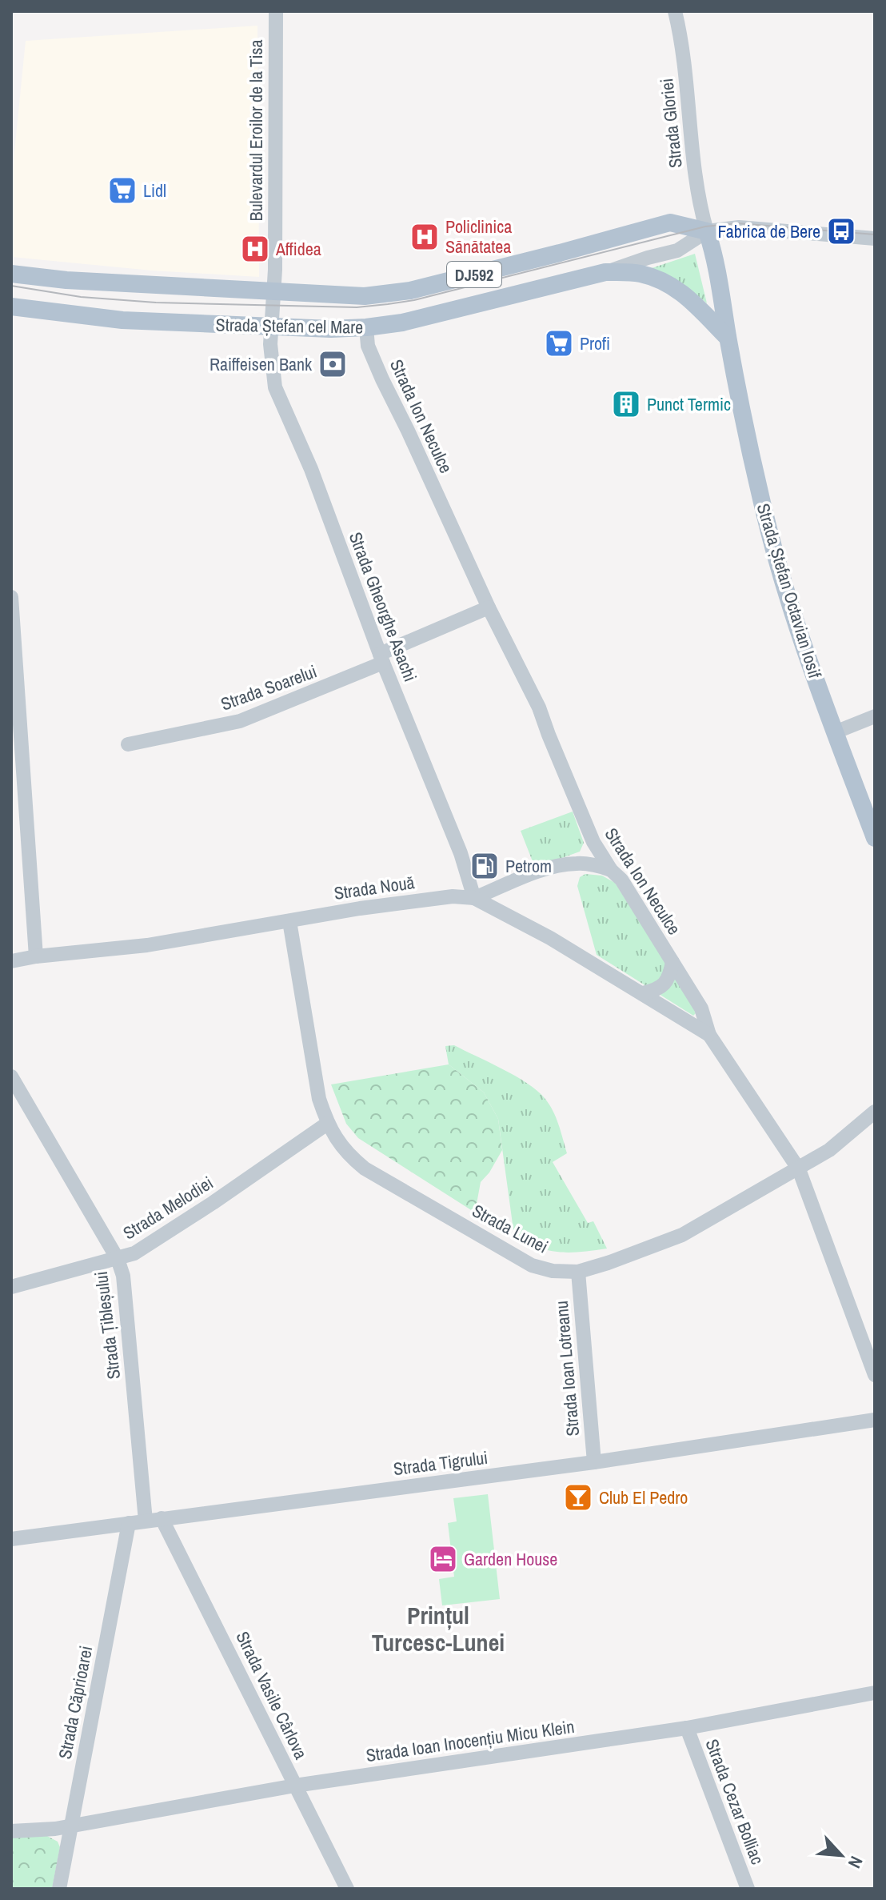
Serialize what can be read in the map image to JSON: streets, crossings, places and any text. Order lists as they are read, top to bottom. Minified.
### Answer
{"streets":{"main road":["DJ592","Strada Ștefan cel Mare","Strada Ștefan Octavian Iosif"],"street":["Strada Gloriei","Bulevardul Eroilor de la Tisa","Strada Ion Neculce","Strada Gheorghe Asachi","Strada Soarelui","Strada Nouă","Strada Melodiei","Strada Lunei","Strada Țibleșului","Strada Ioan Lotreanu","Strada Tigrului","Strada Vasile Cârlova","Strada Căprioarei","Strada Ioan Inocențiu Micu Klein","Strada Cezar Bolliac"]},"crossings":[["Strada Gloriei","Strada Ștefan cel Mare"],["Strada Gloriei","Strada Ștefan Octavian Iosif"],["Bulevardul Eroilor de la Tisa","Strada Ștefan cel Mare"],["Bulevardul Eroilor de la Tisa","Strada Gheorghe Asachi"],["DJ592","Strada Ștefan cel Mare"],["DJ592","Strada Ștefan Octavian Iosif"],["Strada Ștefan cel Mare","Strada Ion Neculce"],["Strada Ștefan cel Mare","Strada Ștefan Octavian Iosif"],["Strada Ștefan cel Mare","Strada Gheorghe Asachi"],["Strada Ion Neculce","Strada Soarelui"],["Strada Ion Neculce","Strada Nouă"],["Strada Ion Neculce","Strada Lunei"],["Strada Gheorghe Asachi","Strada Soarelui"],["Strada Gheorghe Asachi","Strada Nouă"],["Strada Nouă","Strada Lunei"],["Strada Melodiei","Strada Lunei"],["Strada Melodiei","Strada Țibleșului"],["Strada Lunei","Strada Ioan Lotreanu"],["Strada Țibleșului","Strada Tigrului"],["Strada Ioan Lotreanu","Strada Tigrului"],["Strada Tigrului","Strada Vasile Cârlova"],["Strada Tigrului","Strada Căprioarei"],["Strada Vasile Cârlova","Strada Ioan Inocențiu Micu Klein"],["Strada Căprioarei","Strada Ioan Inocențiu Micu Klein"],["Strada Ioan Inocențiu Micu Klein","Strada Cezar Bolliac"]],"districts":["Prințul Turcesc-Lunei"],"places":{"supermarket":["Lidl","Profi"],"bus stop":["Fabrica de Bere"],"hospital":["Policlinica Sănătatea","Affidea"],"bank":["Raiffeisen Bank"],"building":["Punct Termic"],"fuel station":["Petrom"],"bar":["Club El Pedro"],"hotel":["Garden House"]},"north":"bottom right"}
